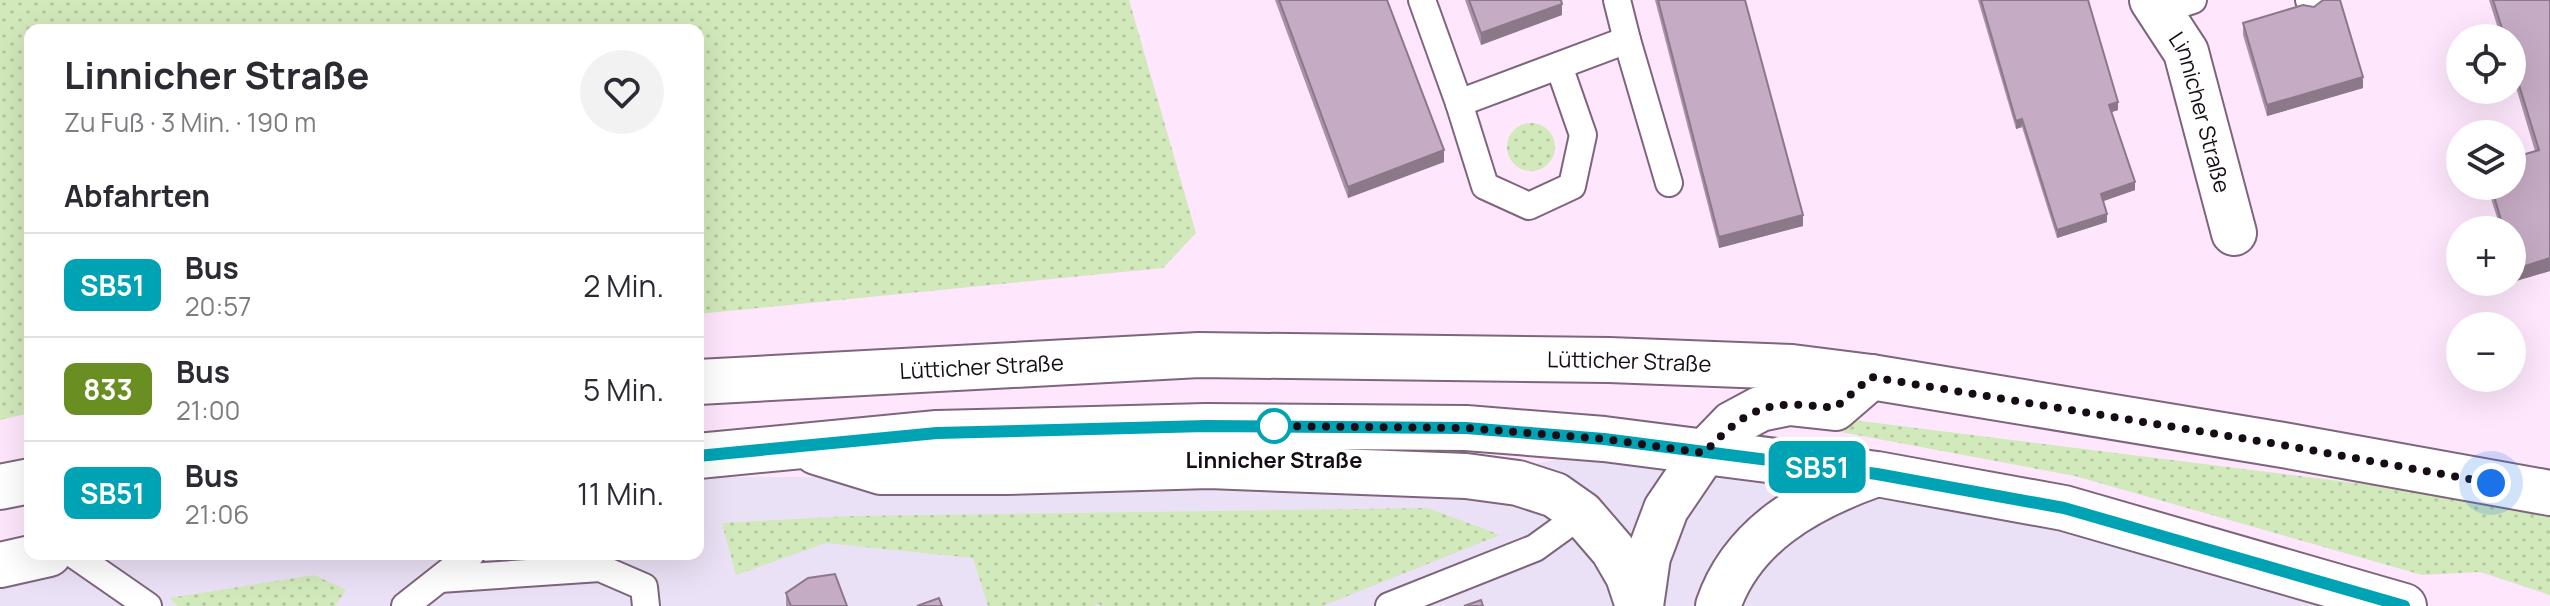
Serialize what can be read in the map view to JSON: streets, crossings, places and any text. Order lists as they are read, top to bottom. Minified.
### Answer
{"streets":{"main road":["Linnicher Straße","Lütticher Straße"]},"places":["Linnicher Straße"],"lines":["bus line SB51"],"page":{"on_map":"SB51","map_buttons":["+","−"],"heading":[["Linnicher Straße","Zu Fuß · 3 Min. · 190 m"],"Abfahrten"],"list":[{"mark":"SB51","name":"Bus","note":"20:57","value":"2 Min."},{"mark":"833","name":"Bus","note":"21:00","value":"5 Min."},{"mark":"SB51","name":"Bus","note":"21:06","value":"11 Min."}]}}
